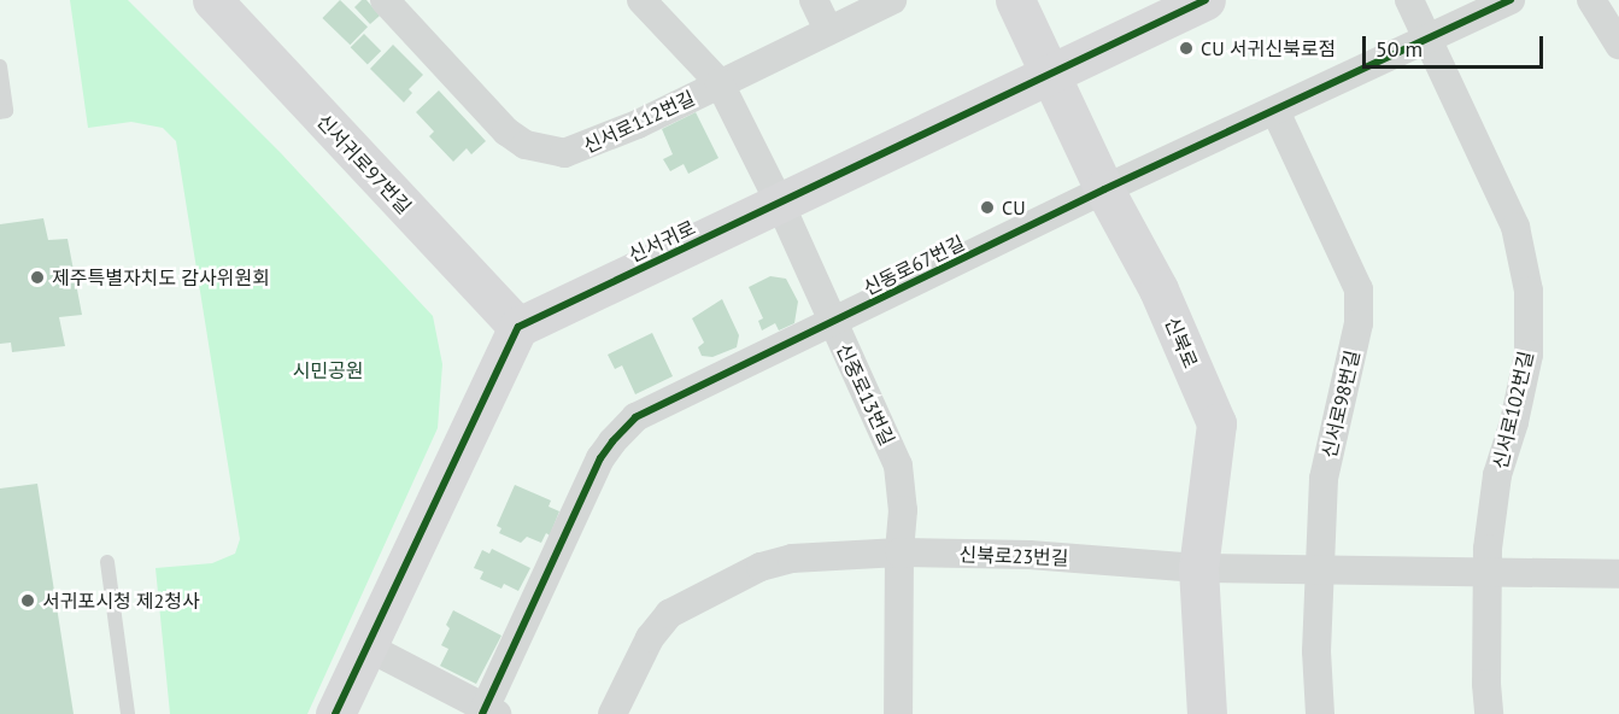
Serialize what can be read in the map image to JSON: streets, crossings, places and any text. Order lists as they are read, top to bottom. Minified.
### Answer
{"streets":{"street":["신서로112번길","신서귀로97번길","신서귀로","신동로67번길","신북로","신중로13번길","신서로98번길","신서로102번길","신북로23번길"]},"crossings":[["신서로112번길","신중로13번길"],["신서귀로97번길","신서귀로"],["신서귀로","신북로"],["신서귀로","신중로13번길"],["신동로67번길","신북로"],["신동로67번길","신중로13번길"],["신동로67번길","신서로98번길"],["신동로67번길","신서로102번길"],["신북로","신북로23번길"],["신중로13번길","신북로23번길"],["신서로98번길","신북로23번길"],["신서로102번길","신북로23번길"]],"parks":["시민공원"],"places":["CU 서귀신북로점","CU","제주특별자치도 감사위원회","서귀포시청 제2청사"],"scale_bar":"50 m"}
